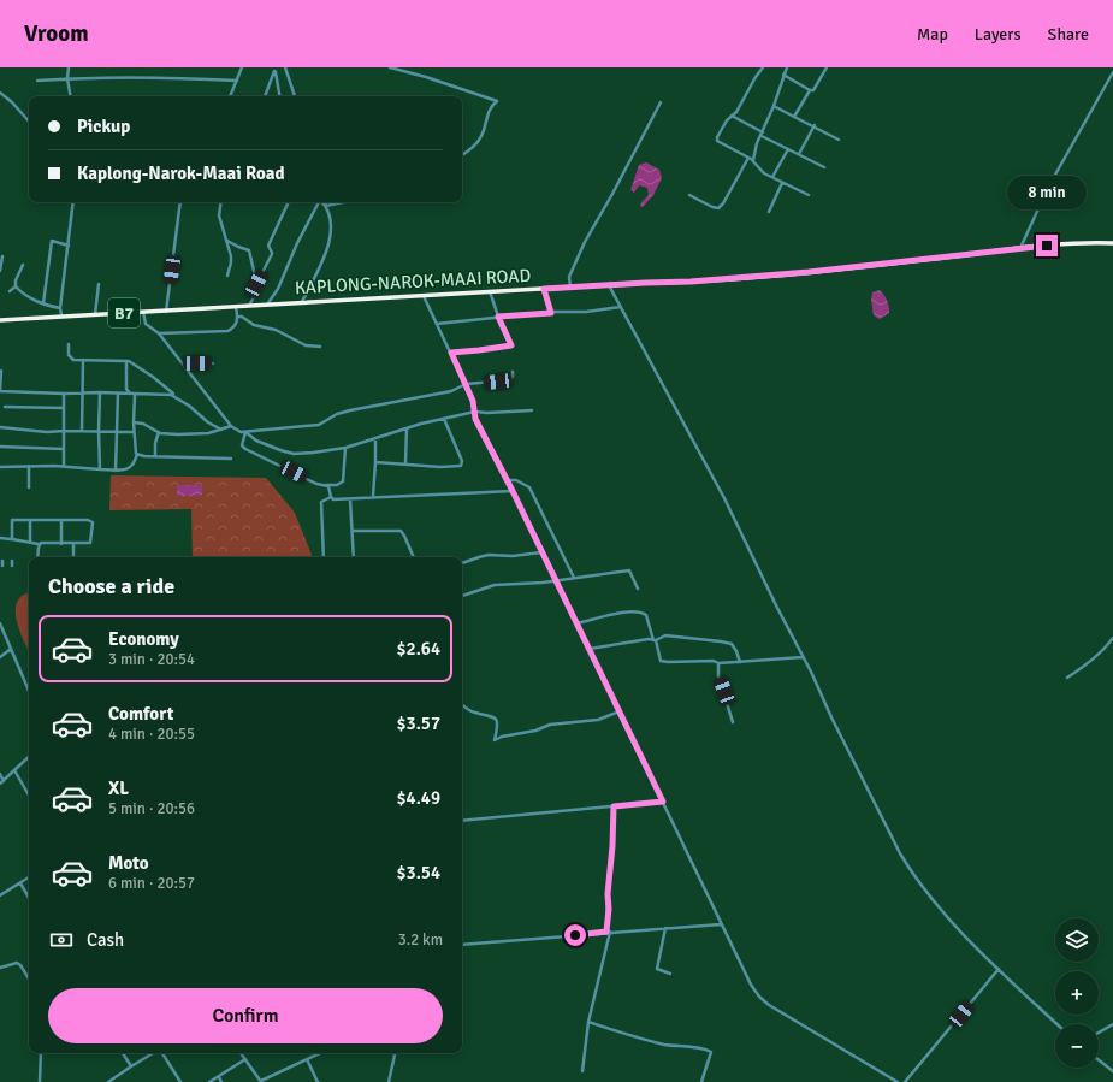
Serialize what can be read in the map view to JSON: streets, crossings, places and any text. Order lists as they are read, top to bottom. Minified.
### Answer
{"streets":{"highway":["KAPLONG-NAROK-MAAI ROAD","B7"]},"page":{"header":"Vroom","nav":["Map","Layers","Share"],"banner":["Pickup","Kaplong-Narok-Maai Road"],"bubble":"8 min","heading":"Choose a ride","list":[{"name":"Economy","note":"3 min · 20:54","value":"$2.64"},{"name":"Comfort","note":"4 min · 20:55","value":"$3.57"},{"name":"XL","note":"5 min · 20:56","value":"$4.49"},{"name":"Moto","note":"6 min · 20:57","value":"$3.54"}],"pay":["Cash","3.2 km"],"map_buttons":["+","−"],"buttons":"Confirm"}}
